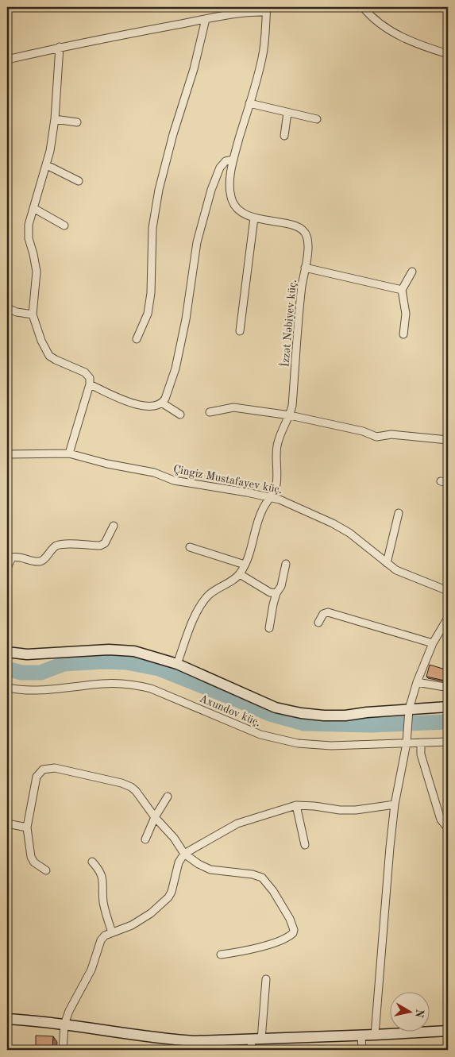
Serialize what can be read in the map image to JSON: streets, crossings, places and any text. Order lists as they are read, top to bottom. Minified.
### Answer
{"streets":{"street":["İzzət Nəbiyev küç.","Çingiz Mustafayev küç.","Axundov küç."]},"crossings":[["İzzət Nəbiyev küç.","Çingiz Mustafayev küç."]],"north":"right"}
